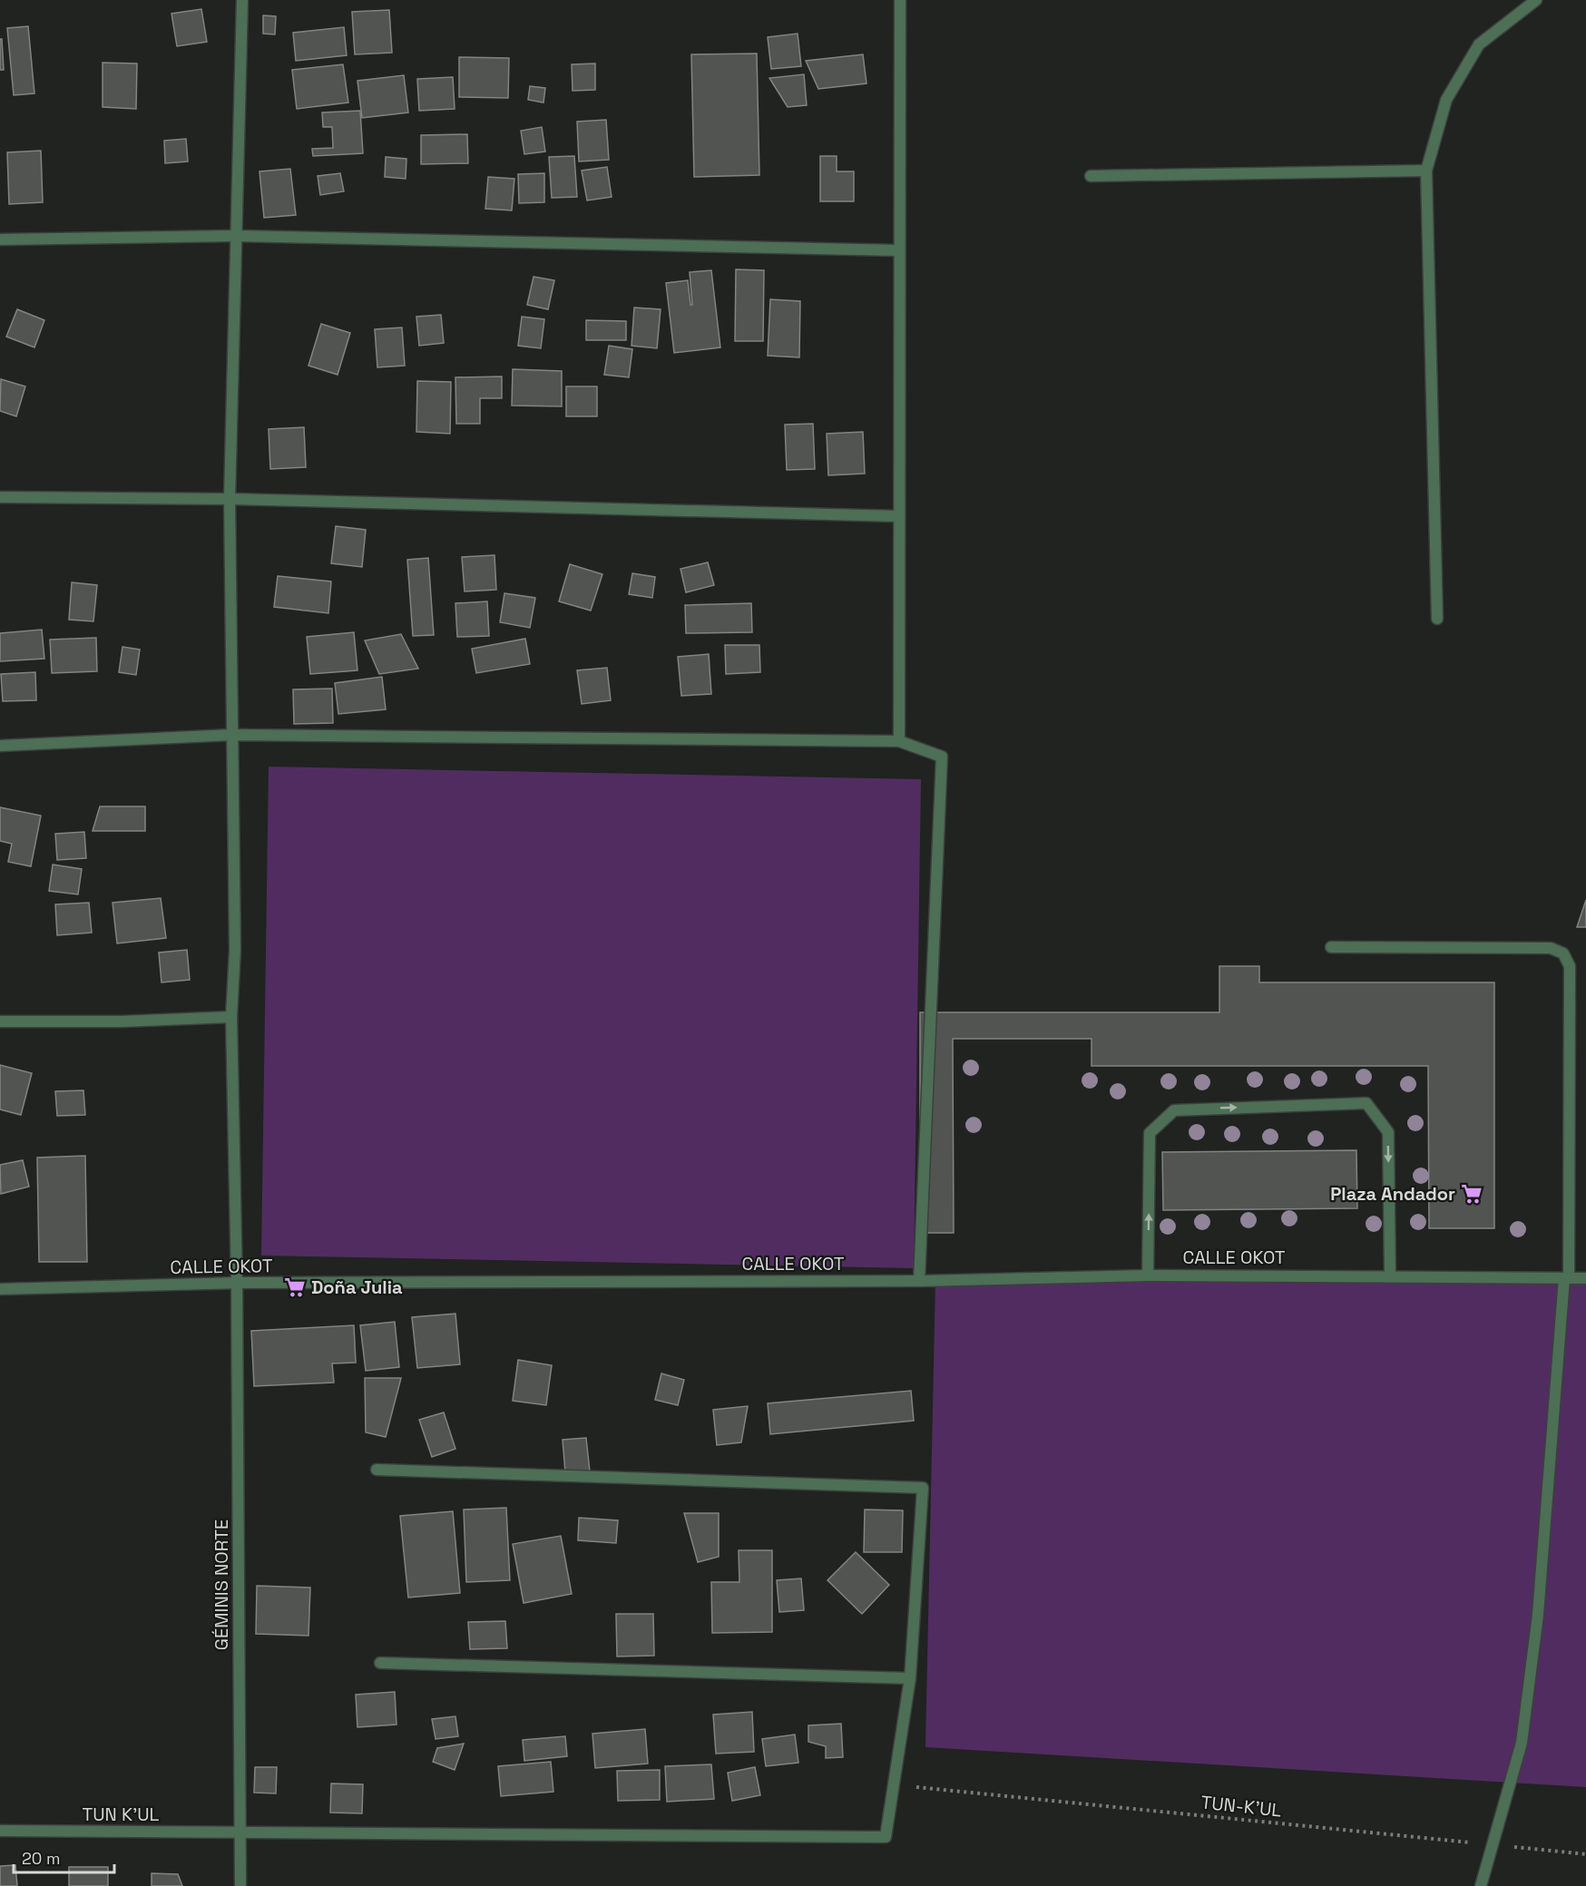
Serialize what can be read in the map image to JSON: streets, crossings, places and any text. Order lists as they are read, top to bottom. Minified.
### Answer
{"streets":{"street":["CALLE OKOT","GÉMINIS NORTE","TUN K'UL"],"path":["TUN-K'UL"]},"crossings":[["CALLE OKOT","GÉMINIS NORTE"],["GÉMINIS NORTE","TUN K'UL"],["TUN-K'UL","TUN K'UL"]],"places":{"supermarket":["Plaza Andador","Doña Julia"]},"scale_bar":"20 m"}
